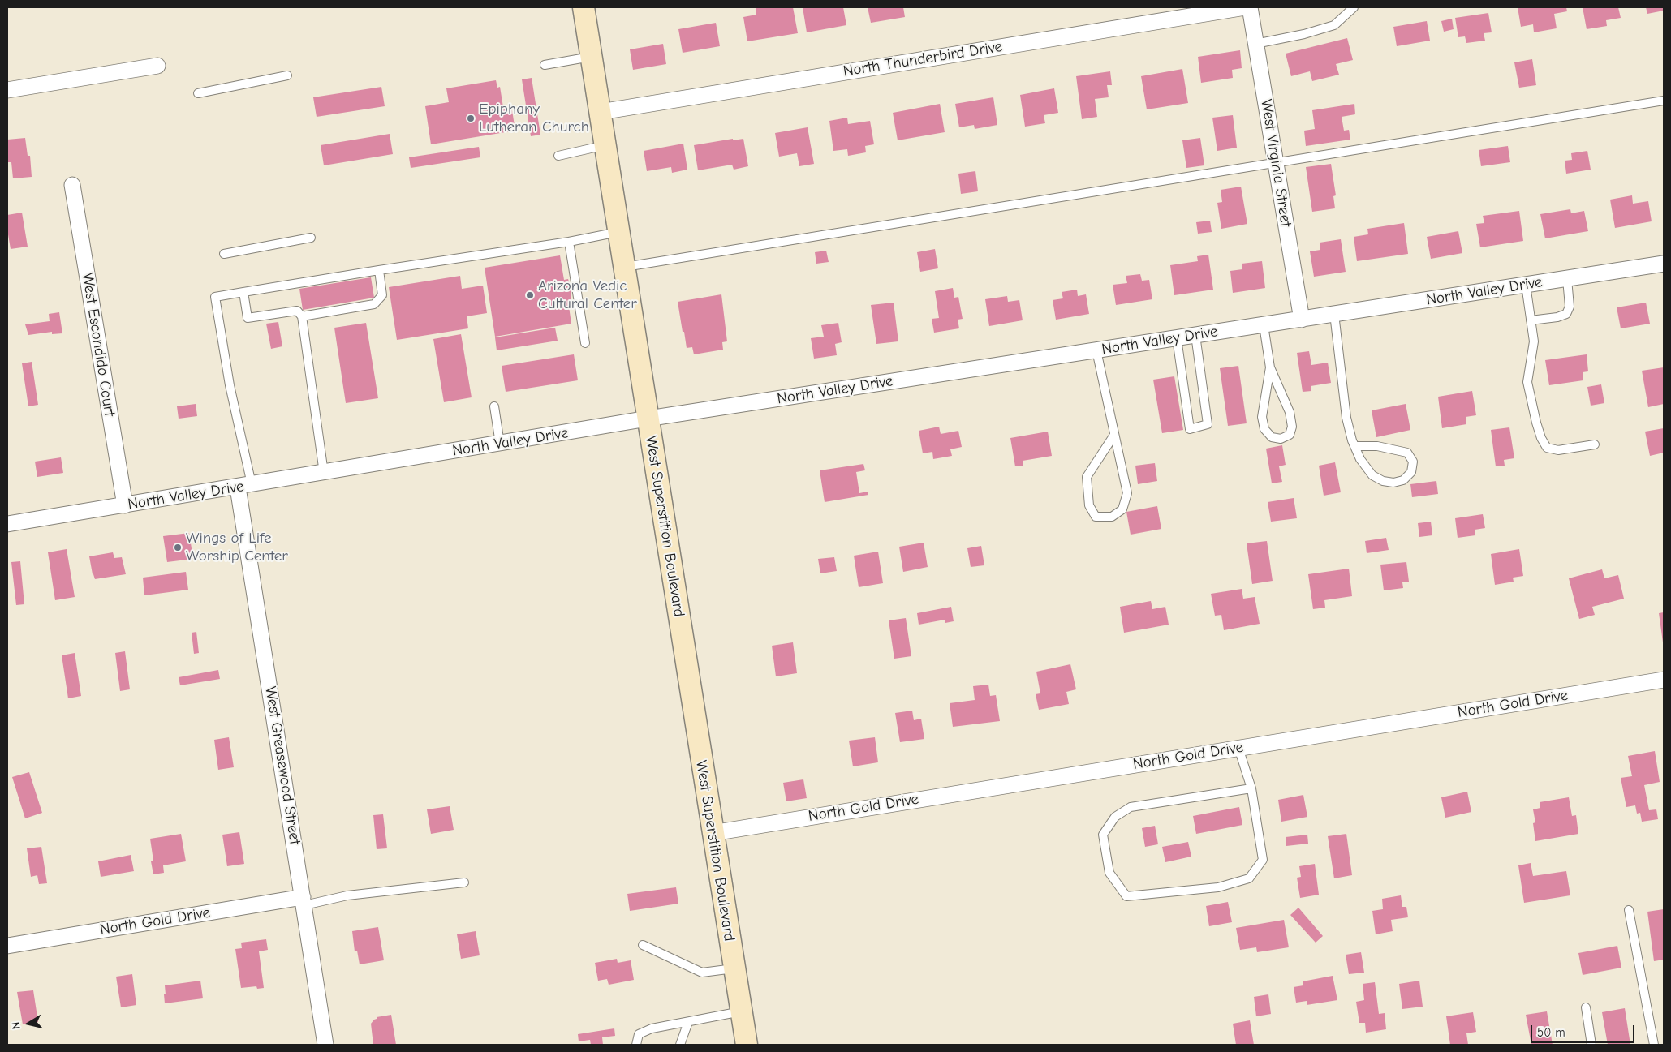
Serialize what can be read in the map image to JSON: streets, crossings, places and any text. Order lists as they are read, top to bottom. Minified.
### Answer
{"streets":{"main road":["West Superstition Boulevard"],"street":["North Thunderbird Drive","West Virginia Street","North Valley Drive","West Escondido Court","North Gold Drive","West Greasewood Street"]},"crossings":[["North Thunderbird Drive","West Superstition Boulevard"],["West Virginia Street","North Valley Drive"],["North Valley Drive","West Escondido Court"],["North Valley Drive","West Superstition Boulevard"],["North Valley Drive","West Greasewood Street"],["West Superstition Boulevard","North Gold Drive"],["North Gold Drive","West Greasewood Street"]],"places":["Epiphany Lutheran Church","Arizona Vedic Cultural Center","Wings of Life Worship Center"],"scale_bar":"50 m","north":"left"}
